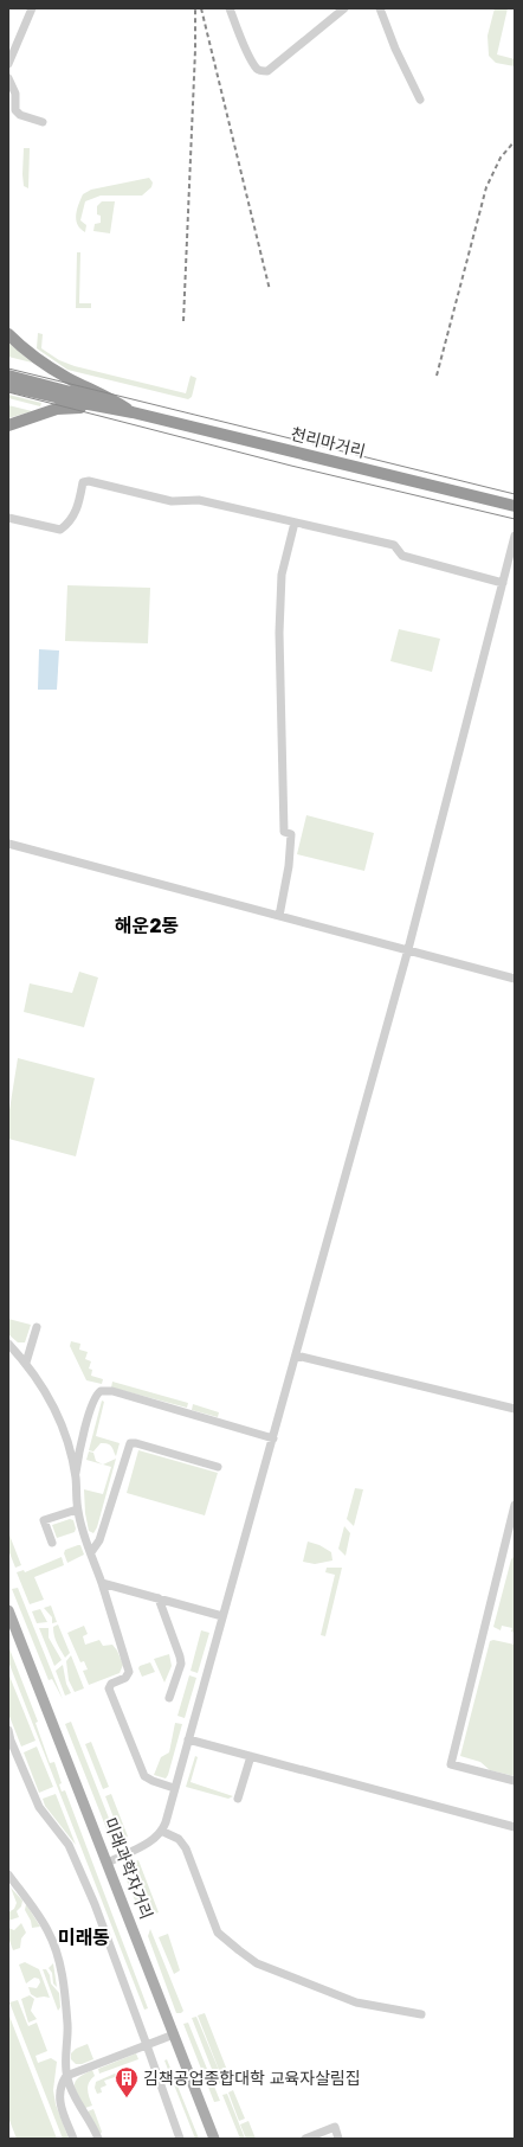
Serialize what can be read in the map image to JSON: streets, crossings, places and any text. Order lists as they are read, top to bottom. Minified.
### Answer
{"streets":{"highway":["천리마거리"],"main road":["미래과학자거리"]},"districts":["해운2동","미래동"],"places":{"building":["김책공업종합대학 교육자살림집"]}}
